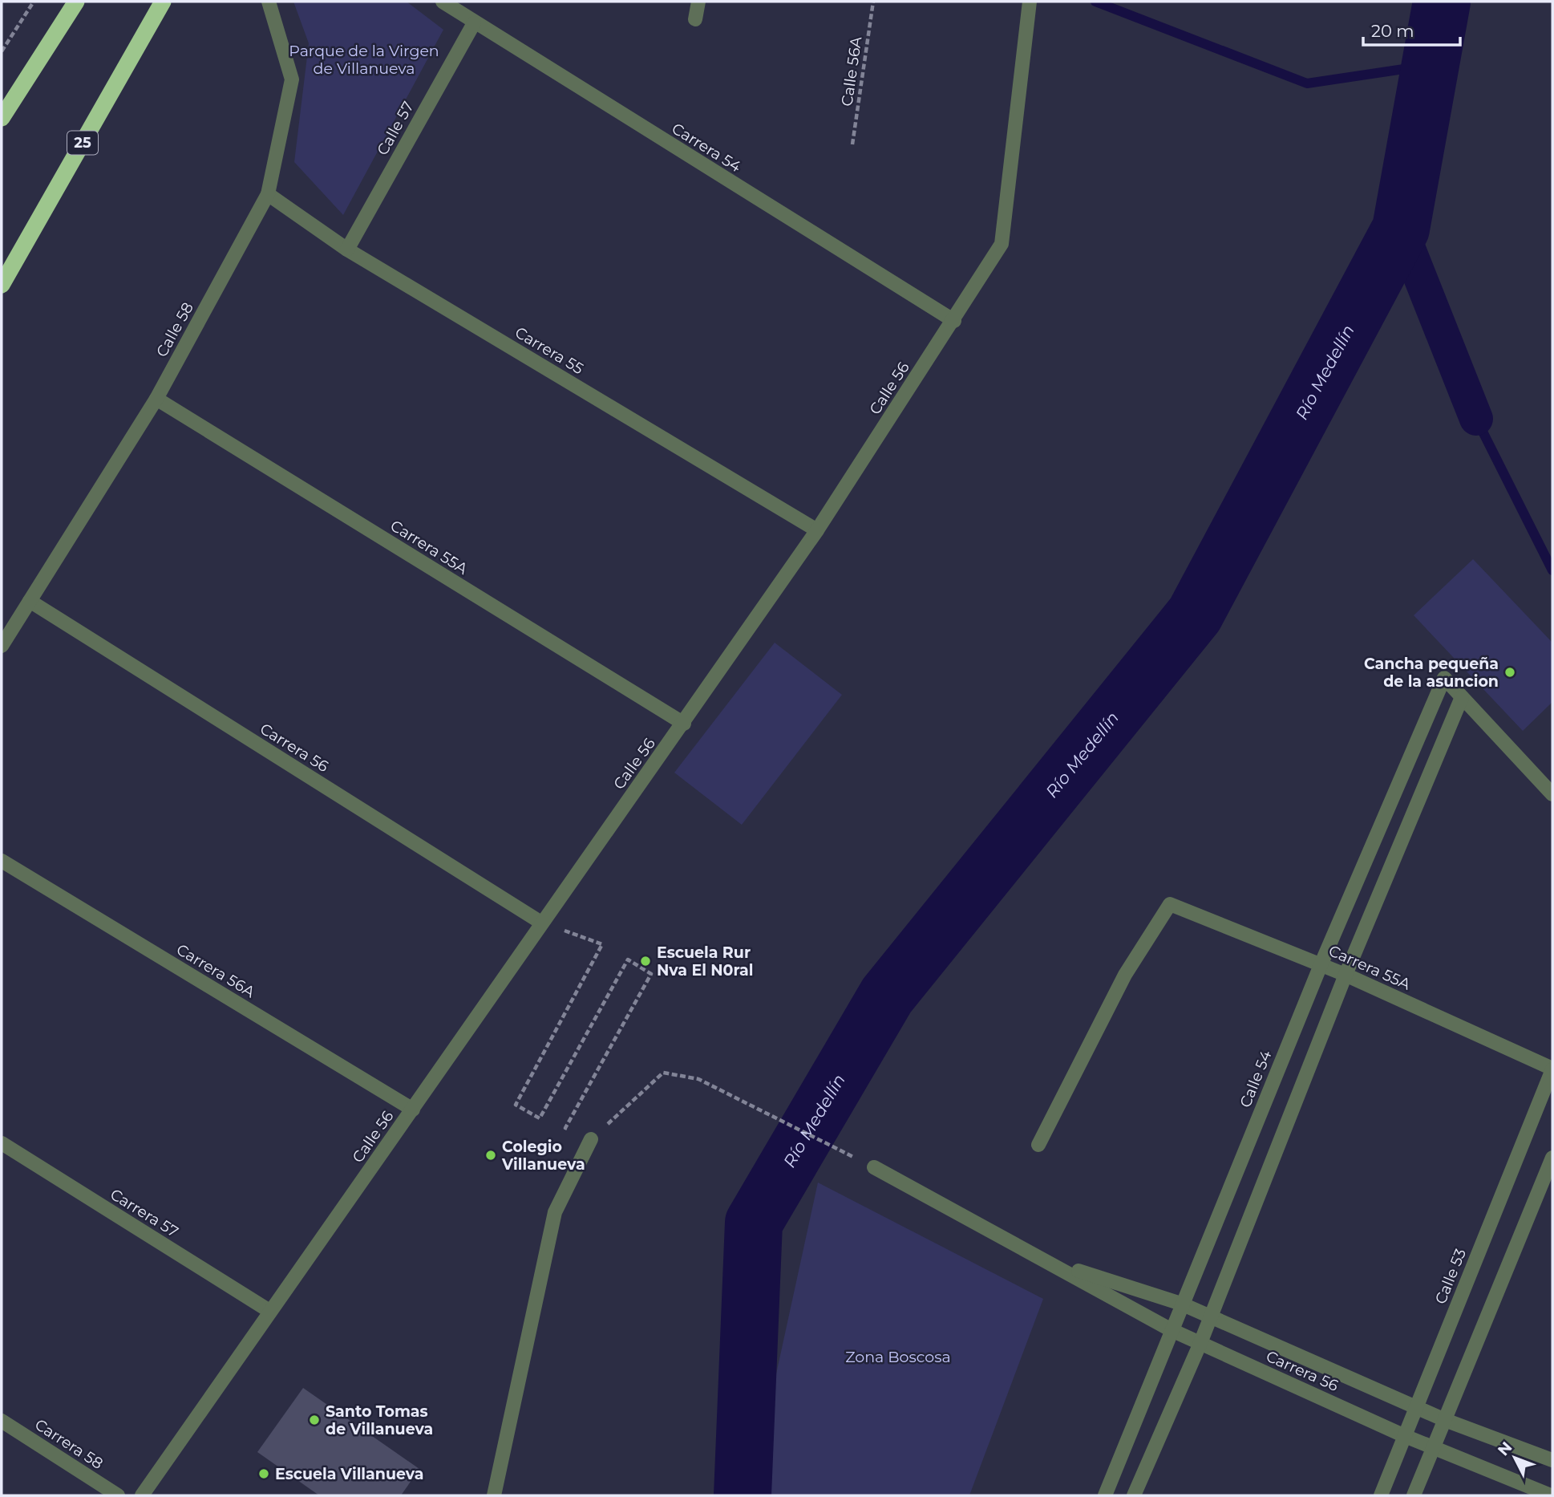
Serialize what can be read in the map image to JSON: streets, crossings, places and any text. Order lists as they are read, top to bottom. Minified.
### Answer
{"streets":{"highway":["25"],"street":["Calle 57","Carrera 54","Calle 58","Carrera 55","Calle 56","Carrera 55A","Carrera 56","Carrera 56A","Calle 54","Carrera 57","Calle 53","Carrera 58"],"path":["Calle 56A"]},"crossings":[["Calle 57","Carrera 54"],["Calle 57","Carrera 55"],["Carrera 54","Calle 56"],["Calle 58","Carrera 55"],["Calle 58","Carrera 55A"],["Calle 58","Carrera 56"],["Carrera 55","Calle 56"],["Calle 56","Carrera 55A"],["Calle 56","Carrera 56"],["Calle 56","Carrera 56A"],["Calle 56","Carrera 57"],["Carrera 55A","Calle 54"],["Carrera 55A","Calle 53"],["Carrera 56","Calle 54"],["Carrera 56","Calle 53"]],"water":["Río Medellín"],"parks":["Parque de la Virgen de Villanueva","Zona Boscosa"],"places":["Cancha pequeña de la asuncion","Escuela Rur Nva El N0ral","Colegio Villanueva","Santo Tomas de Villanueva","Escuela Villanueva"],"scale_bar":"20 m","north":"top left"}
